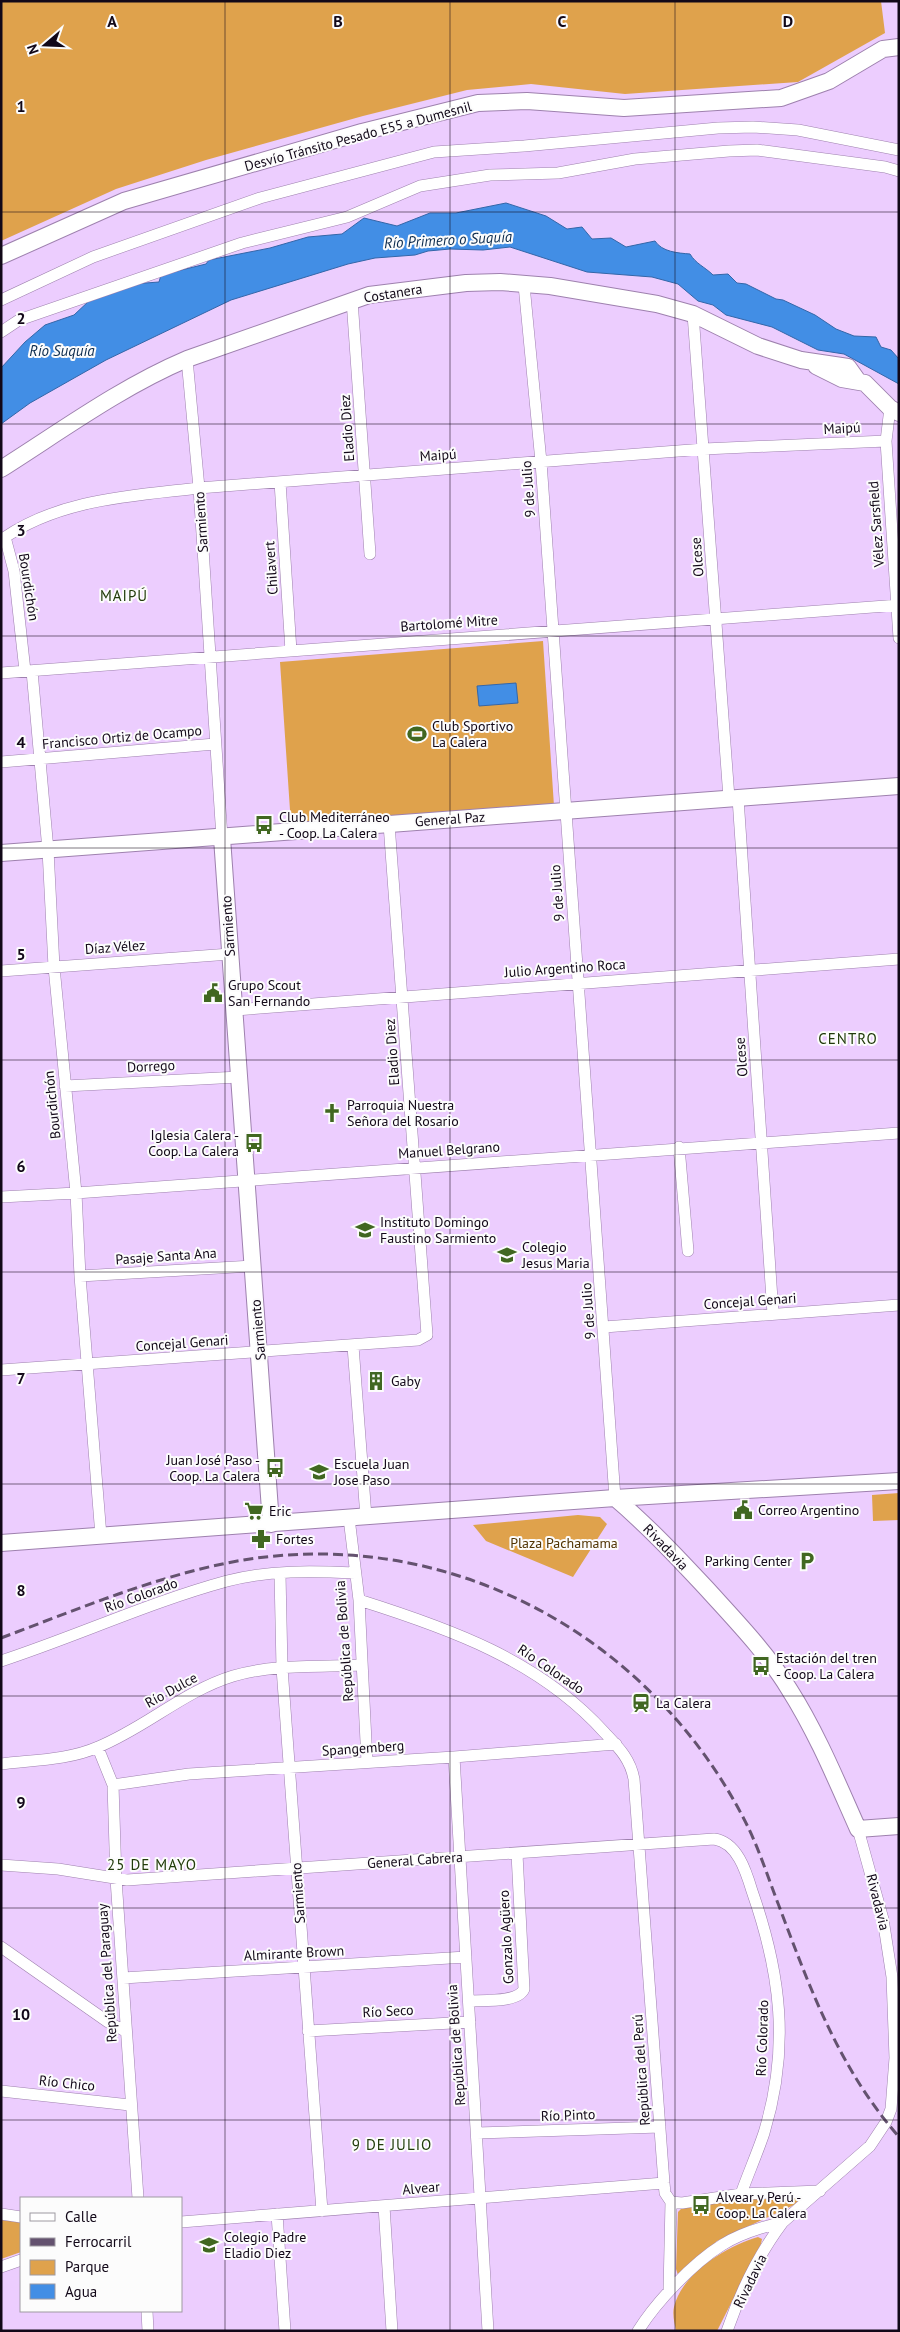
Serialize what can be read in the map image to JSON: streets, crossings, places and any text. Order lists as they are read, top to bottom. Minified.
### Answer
{"streets":{"street":["Desvío Tránsito Pesado E55 a Dumesnil","Costanera","Eladio Diez","Maipú","9 de Julio","Sarmiento","Vélez Sarsfield","Olcese","Chilavert","Bourdichón","Bartolomé Mitre","Francisco Ortiz de Ocampo","General Paz","Díaz Vélez","Julio Argentino Roca","Dorrego","Manuel Belgrano","Pasaje Santa Ana","Concejal Genari","Rivadavia","Río Colorado","República de Bolivia","Río Dulce","Spangemberg","General Cabrera","Gonzalo Agüero","Almirante Brown","República del Paraguay","Río Seco","República del Perú","Río Chico","Río Pinto","Alvear"]},"crossings":[["Costanera","Eladio Diez"],["Costanera","9 de Julio"],["Costanera","Sarmiento"],["Costanera","Vélez Sarsfield"],["Costanera","Olcese"],["Eladio Diez","Maipú"],["Eladio Diez","General Paz"],["Eladio Diez","Julio Argentino Roca"],["Eladio Diez","Manuel Belgrano"],["Eladio Diez","Concejal Genari"],["Maipú","9 de Julio"],["Maipú","Sarmiento"],["Maipú","Vélez Sarsfield"],["Maipú","Olcese"],["Maipú","Chilavert"],["Maipú","Bourdichón"],["9 de Julio","Bartolomé Mitre"],["9 de Julio","General Paz"],["9 de Julio","Julio Argentino Roca"],["9 de Julio","Manuel Belgrano"],["9 de Julio","Concejal Genari"],["9 de Julio","Rivadavia"],["Sarmiento","Bartolomé Mitre"],["Sarmiento","Francisco Ortiz de Ocampo"],["Sarmiento","General Paz"],["Sarmiento","Díaz Vélez"],["Sarmiento","Julio Argentino Roca"],["Sarmiento","Dorrego"],["Sarmiento","Manuel Belgrano"],["Sarmiento","Pasaje Santa Ana"],["Sarmiento","Concejal Genari"],["Sarmiento","Río Colorado"],["Sarmiento","Río Dulce"],["Sarmiento","Spangemberg"],["Sarmiento","General Cabrera"],["Sarmiento","Almirante Brown"],["Sarmiento","Río Seco"],["Sarmiento","Alvear"],["Vélez Sarsfield","Bartolomé Mitre"],["Olcese","Bartolomé Mitre"],["Olcese","General Paz"],["Olcese","Julio Argentino Roca"],["Olcese","Manuel Belgrano"],["Olcese","Concejal Genari"],["Chilavert","Bartolomé Mitre"],["Bourdichón","Bartolomé Mitre"],["Bourdichón","Francisco Ortiz de Ocampo"],["Bourdichón","General Paz"],["Bourdichón","Díaz Vélez"],["Bourdichón","Dorrego"],["Bourdichón","Manuel Belgrano"],["Bourdichón","Pasaje Santa Ana"],["Bourdichón","Concejal Genari"],["Río Colorado","República de Bolivia"],["Río Colorado","Spangemberg"],["Río Colorado","General Cabrera"],["Río Colorado","República del Perú"],["República de Bolivia","Río Dulce"],["República de Bolivia","Spangemberg"],["República de Bolivia","General Cabrera"],["República de Bolivia","Gonzalo Agüero"],["República de Bolivia","Almirante Brown"],["República de Bolivia","Río Seco"],["República de Bolivia","Río Pinto"],["República de Bolivia","Alvear"],["Río Dulce","República del Paraguay"],["Spangemberg","República del Paraguay"],["General Cabrera","Gonzalo Agüero"],["General Cabrera","República del Paraguay"],["General Cabrera","República del Perú"],["Almirante Brown","República del Paraguay"],["República del Paraguay","Río Chico"],["República del Perú","Río Pinto"],["República del Perú","Alvear"]],"districts":["MAIPÚ","CENTRO","25 DE MAYO","9 DE JULIO"],"water":["Río Primero o Suquía","Río Suquía"],"parks":["Plaza Pachamama"],"places":{"sports":["Club Sportivo La Calera"],"bus stop":["Club Mediterráneo - Coop. La Calera","Iglesia Calera - Coop. La Calera","Juan José Paso - Coop. La Calera","Estación del tren - Coop. La Calera","Alvear y Perú - Coop. La Calera"],"public building":["Grupo Scout San Fernando","Correo Argentino"],"church":["Parroquia Nuestra Señora del Rosario"],"school or university":["Instituto Domingo Faustino Sarmiento","Colegio Jesus Maria","Escuela Juan Jose Paso","Colegio Padre Eladio Diez"],"building":["Gaby"],"supermarket":["Eric"],"pharmacy":["Fortes"],"parking":["Parking Center"],"station":["La Calera"]},"legend":["Calle","Ferrocarril","Parque","Agua"],"north":"left","grid":{"columns":["A","B","C","D"],"rows":["1","2","3","4","5","6","7","8","9","10"]}}
